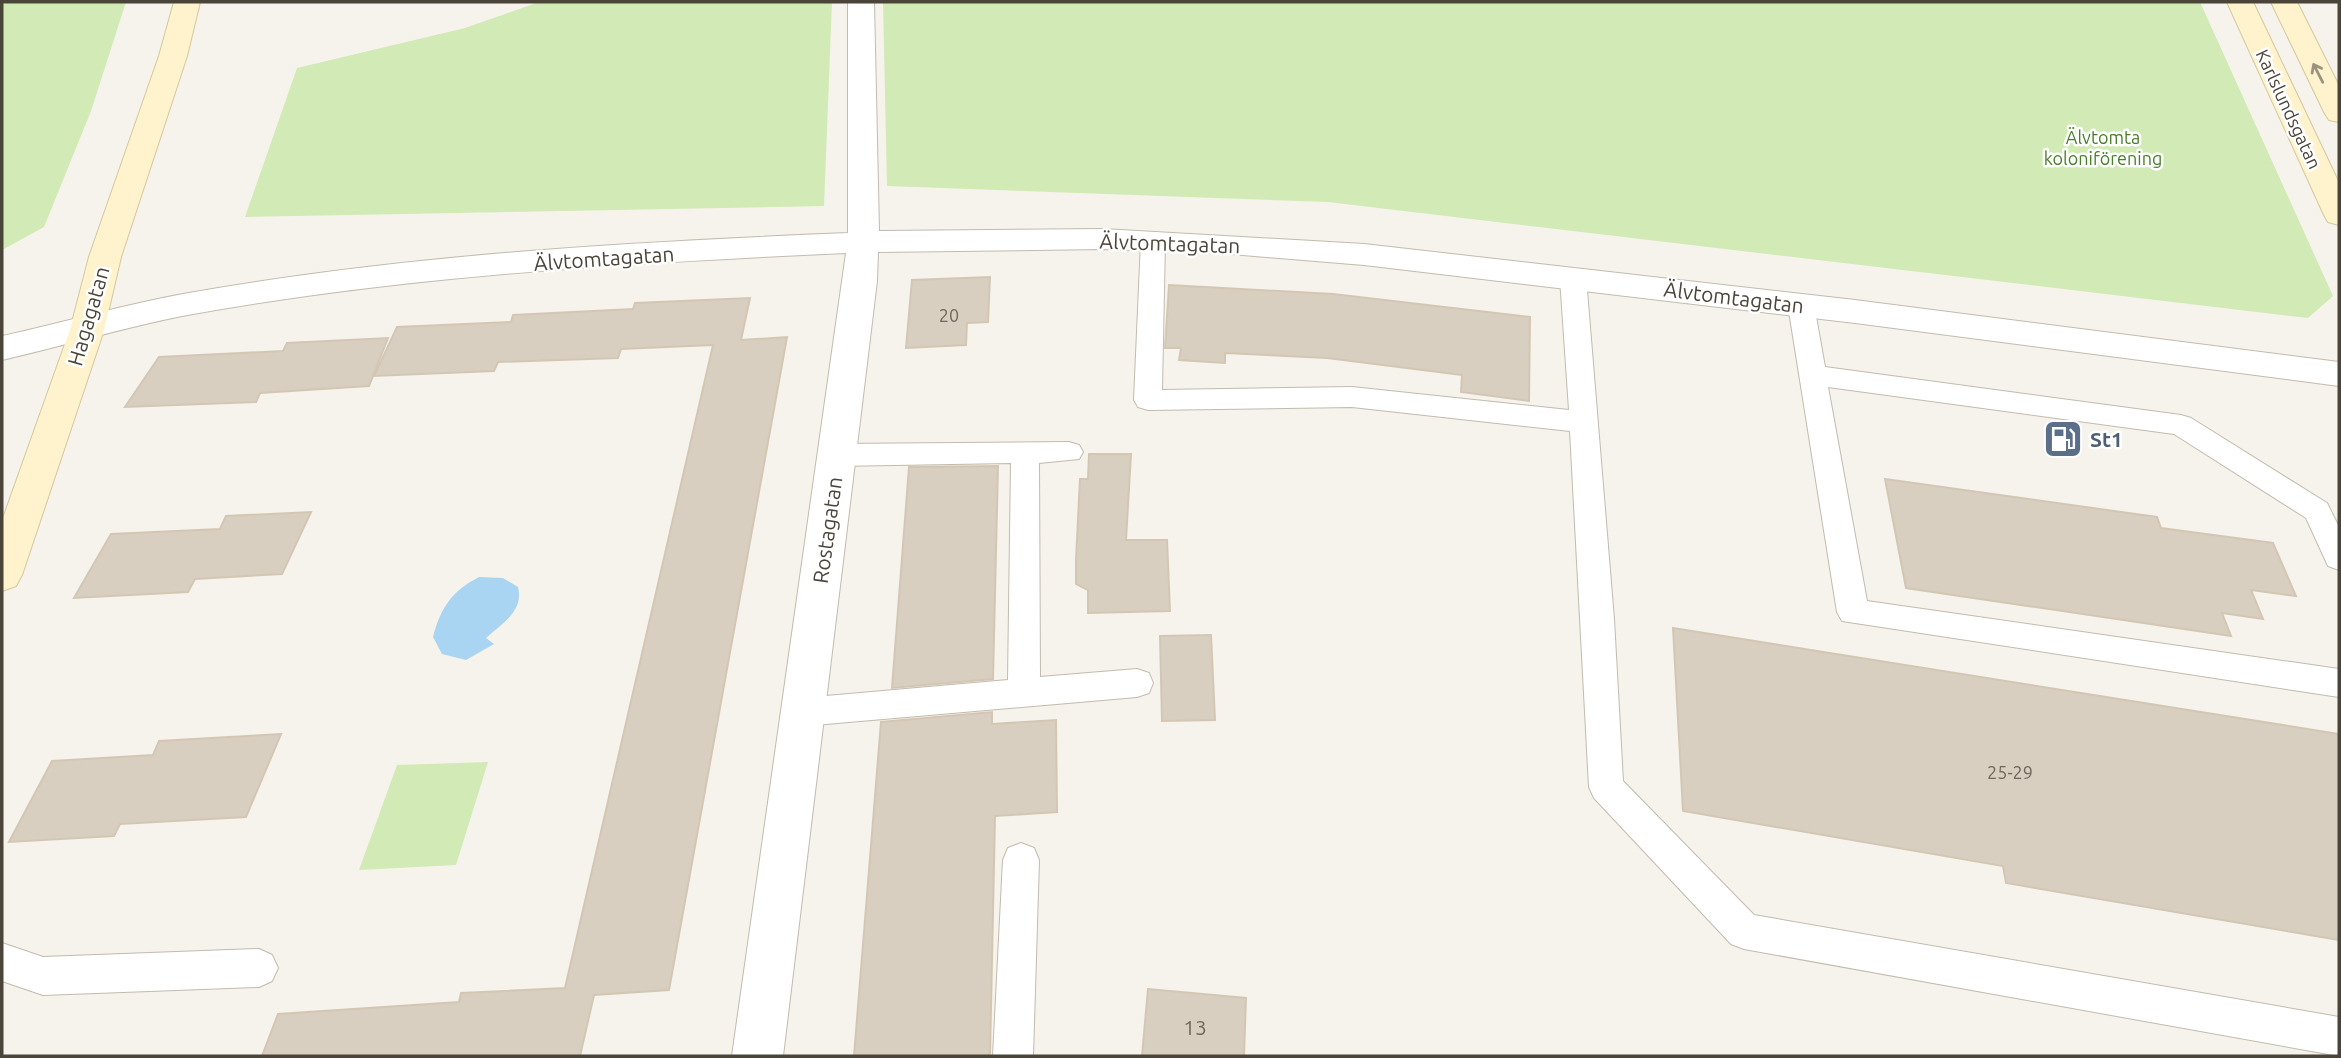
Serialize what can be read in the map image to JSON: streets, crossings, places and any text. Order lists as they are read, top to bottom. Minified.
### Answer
{"streets":{"street":["Karlslundsgatan","Älvtomtagatan","Hagagatan","Rostagatan"]},"crossings":[["Älvtomtagatan","Hagagatan"],["Älvtomtagatan","Rostagatan"]],"parks":["Älvtomta koloniförening"],"places":{"fuel station":["St1"]},"house_numbers":["20","25-29","13"]}
